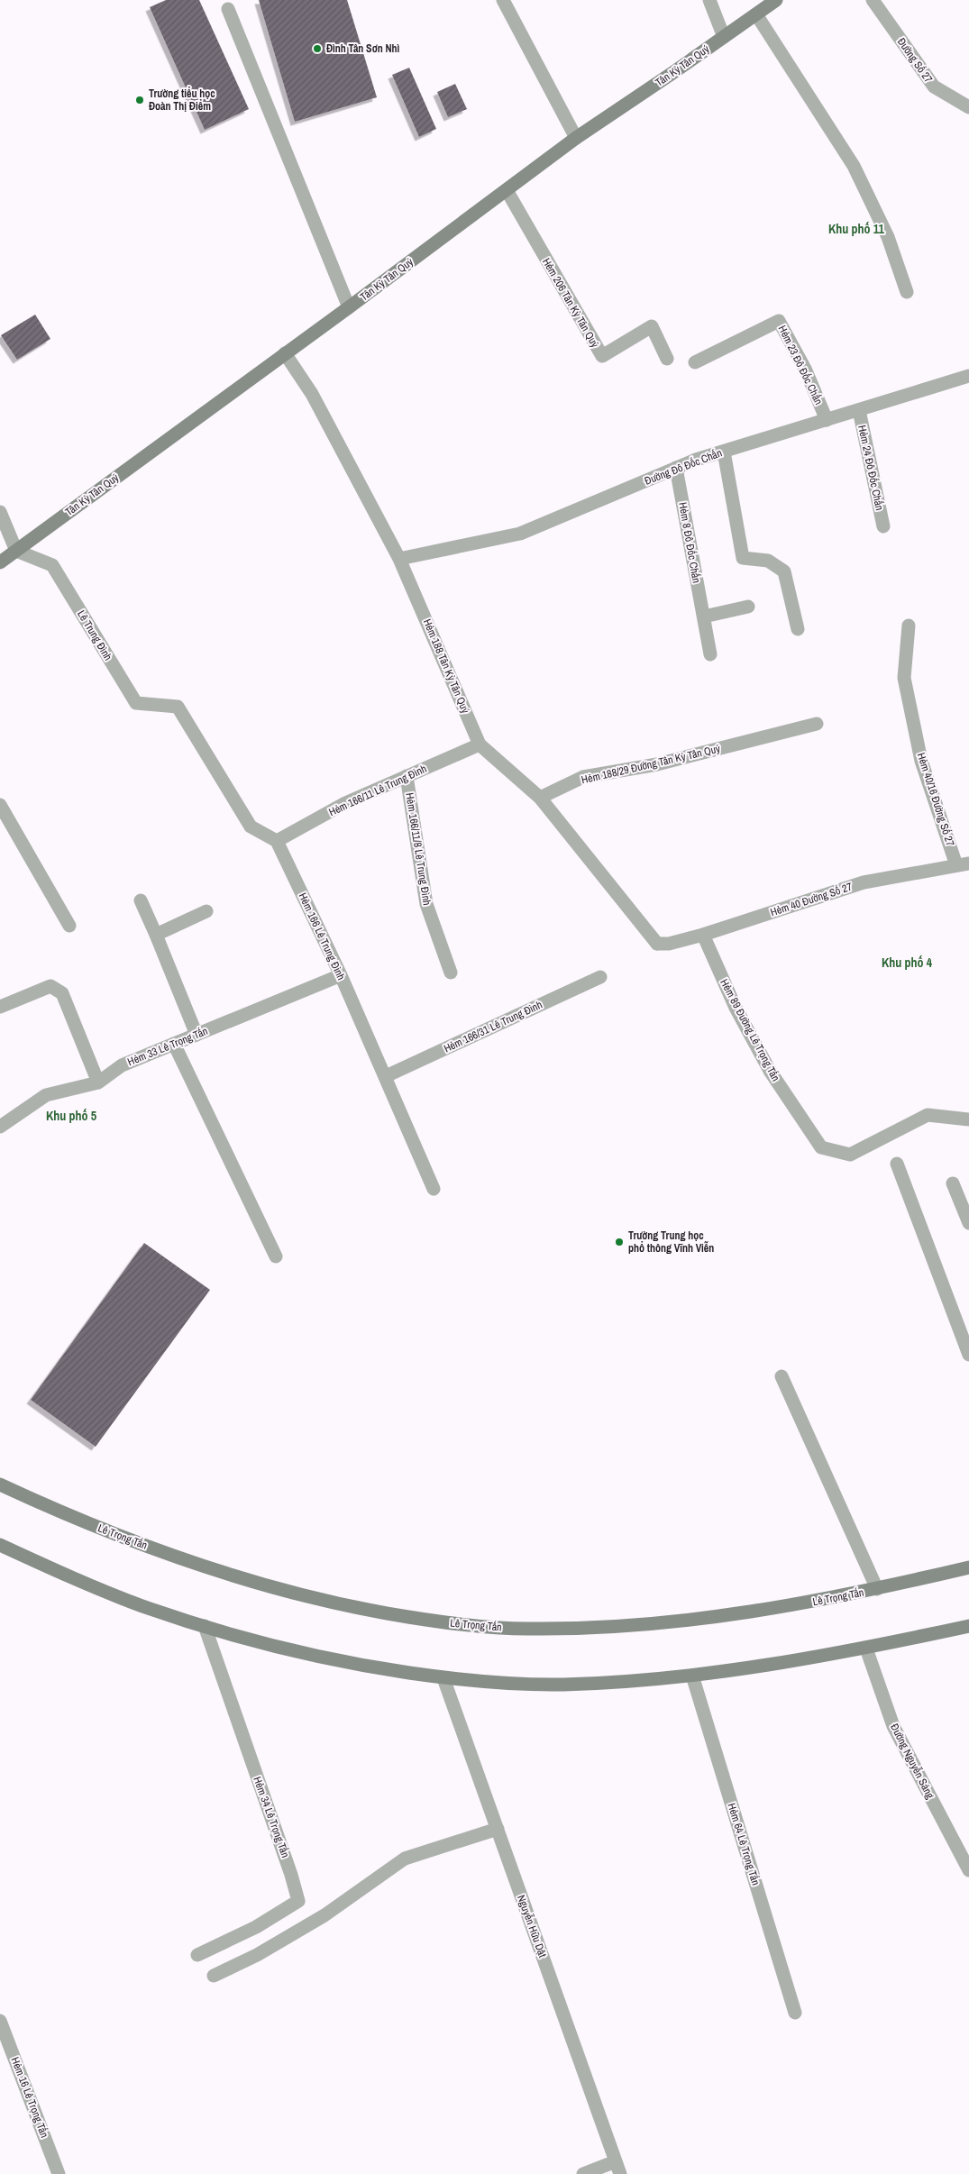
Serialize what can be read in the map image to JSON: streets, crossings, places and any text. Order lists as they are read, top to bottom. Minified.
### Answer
{"streets":{"main road":["Tân Kỳ Tân Quý","Lê Trọng Tấn"],"street":["Đường Số 27","Hẻm 206 Tân Kỳ Tân Quý","Hẻm 23 Đô Đốc Chấn","Đường Đô Đốc Chấn","Hẻm 24 Đô Đốc Chấn","Hẻm 8 Đô Đốc Chấn","Lê Trung Đình","Hẻm 188 Tân Kỳ Tân Quý","Hẻm 188/29 Đường Tân Kỳ Tân Quý","Hẻm 166/11 Lê Trung Đình","Hẻm 40/16 Đường Số 27","Hẻm 166/11/8 Lê Trung Đình","Hẻm 40 Đường Số 27","Hẻm 166 Lê Trung Đình","Hẻm 166/31 Lê Trung Đình","Hẻm 89 Đường Lê Trọng Tấn","Hẻm 33 Lê Trọng Tấn","Đường Nguyễn Sáng","Hẻm 34 Lê Trọng Tấn","Hẻm 64 Lê Trọng Tấn","Nguyễn Hữu Dật","Hẻm 16 Lê Trọng Tấn"]},"crossings":[["Tân Kỳ Tân Quý","Hẻm 206 Tân Kỳ Tân Quý"],["Tân Kỳ Tân Quý","Lê Trung Đình"],["Tân Kỳ Tân Quý","Hẻm 188 Tân Kỳ Tân Quý"],["Hẻm 23 Đô Đốc Chấn","Đường Đô Đốc Chấn"],["Đường Đô Đốc Chấn","Hẻm 24 Đô Đốc Chấn"],["Đường Đô Đốc Chấn","Hẻm 8 Đô Đốc Chấn"],["Đường Đô Đốc Chấn","Hẻm 188 Tân Kỳ Tân Quý"],["Lê Trung Đình","Hẻm 166/11 Lê Trung Đình"],["Lê Trung Đình","Hẻm 166 Lê Trung Đình"],["Hẻm 188 Tân Kỳ Tân Quý","Hẻm 188/29 Đường Tân Kỳ Tân Quý"],["Hẻm 188 Tân Kỳ Tân Quý","Hẻm 166/11 Lê Trung Đình"],["Hẻm 188 Tân Kỳ Tân Quý","Hẻm 40 Đường Số 27"],["Hẻm 166/11 Lê Trung Đình","Hẻm 166/11/8 Lê Trung Đình"],["Hẻm 166/11 Lê Trung Đình","Hẻm 166 Lê Trung Đình"],["Hẻm 40/16 Đường Số 27","Hẻm 40 Đường Số 27"],["Hẻm 40 Đường Số 27","Hẻm 89 Đường Lê Trọng Tấn"],["Hẻm 166 Lê Trung Đình","Hẻm 166/31 Lê Trung Đình"],["Hẻm 166 Lê Trung Đình","Hẻm 33 Lê Trọng Tấn"]],"districts":["Khu phố 11","Khu phố 4","Khu phố 5"],"places":["Đình Tân Sơn Nhì","Trường tiểu học Đoàn Thị Điểm","Trường Trung học phổ thông Vĩnh Viễn"]}
